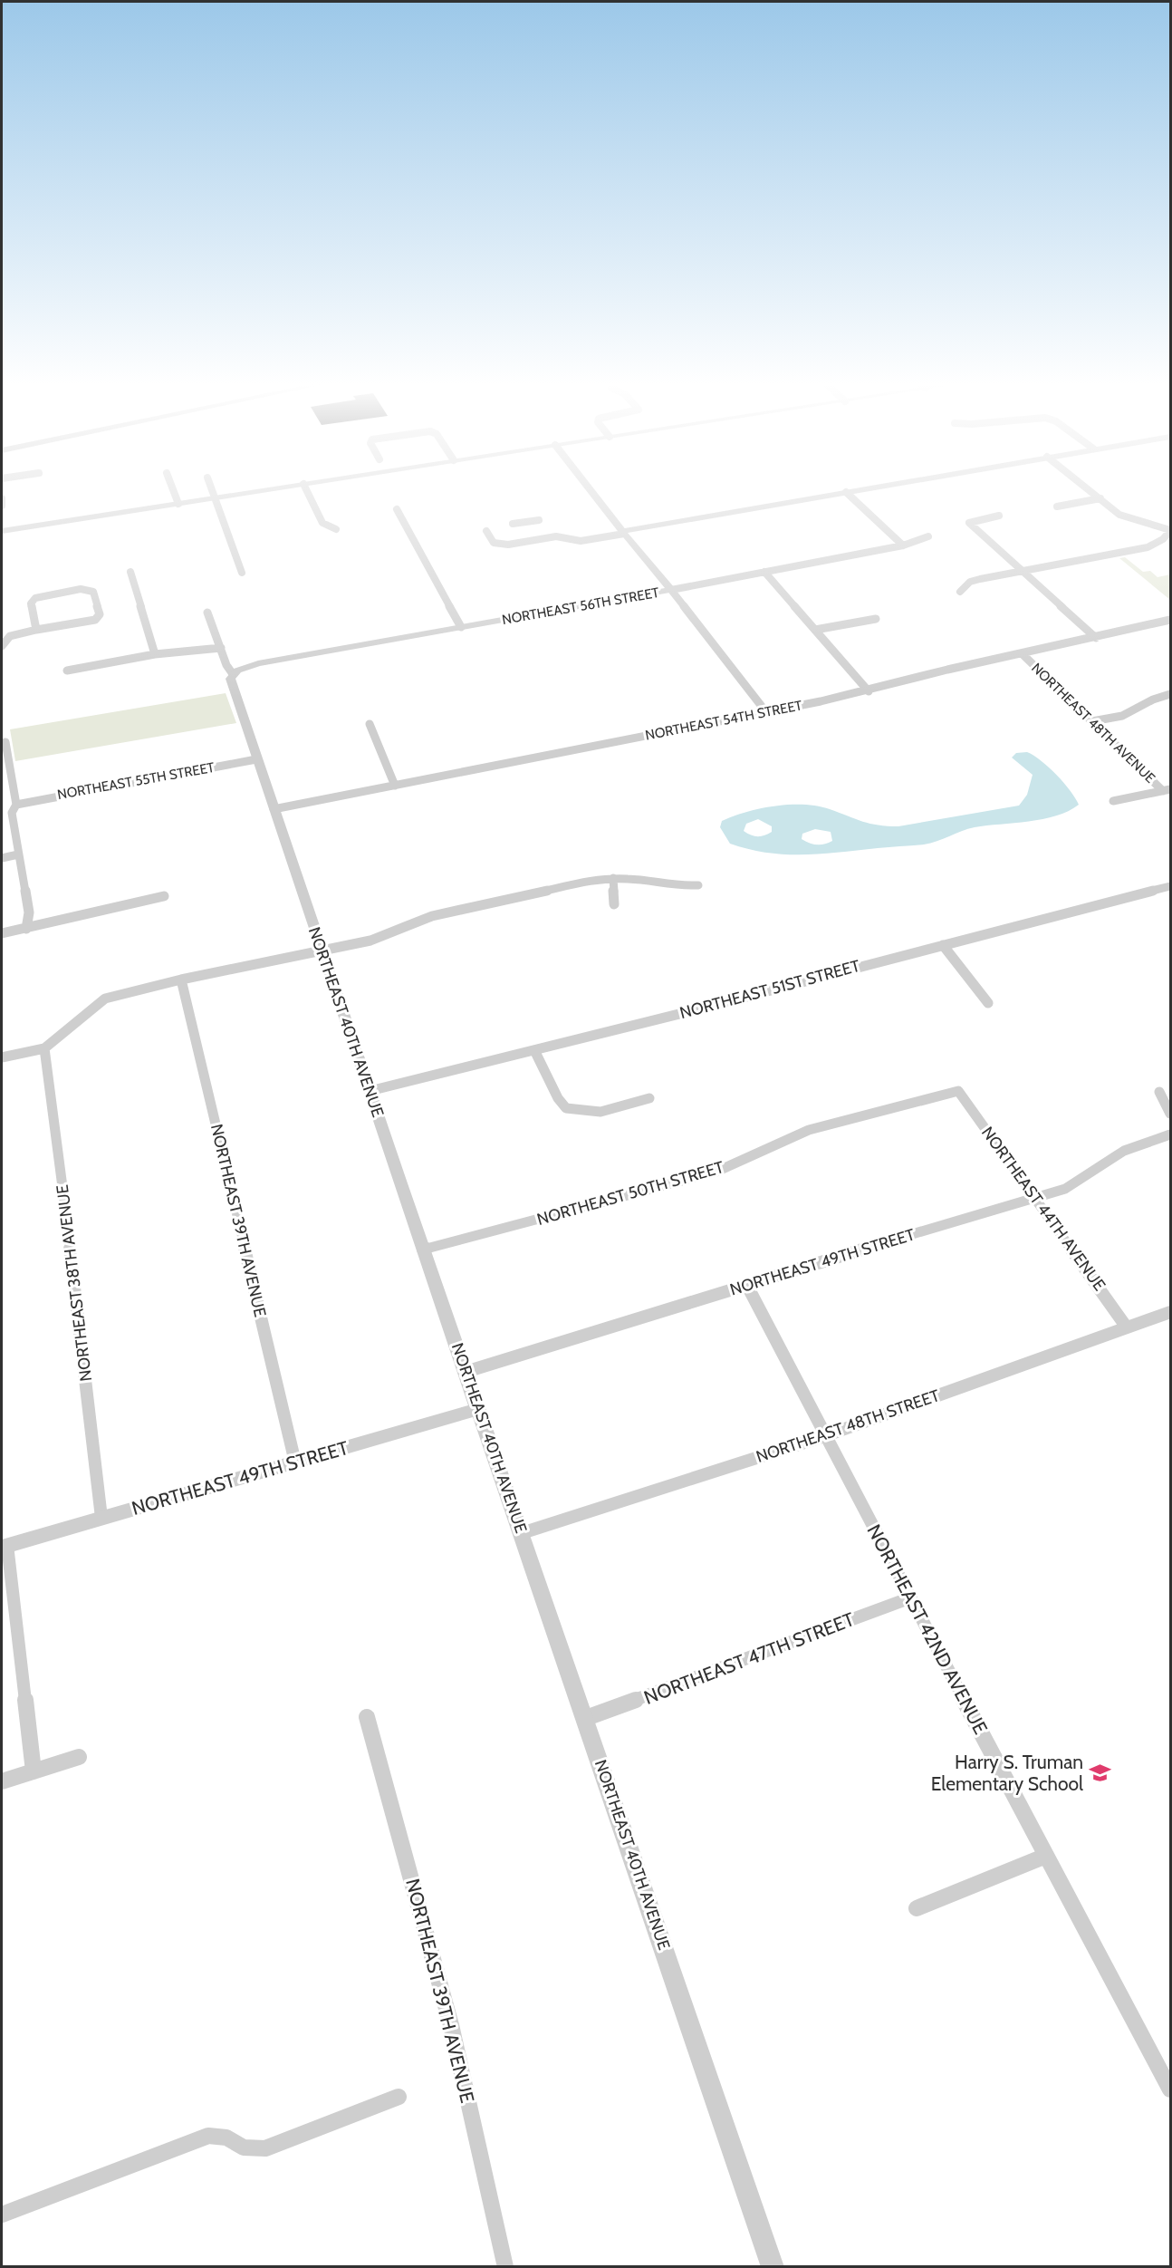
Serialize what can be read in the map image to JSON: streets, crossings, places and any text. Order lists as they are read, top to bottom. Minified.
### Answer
{"streets":{"street":["NORTHEAST 56TH STREET","NORTHEAST 54TH STREET","NORTHEAST 48TH AVENUE","NORTHEAST 55TH STREET","NORTHEAST 51ST STREET","NORTHEAST 40TH AVENUE","NORTHEAST 50TH STREET","NORTHEAST 44TH AVENUE","NORTHEAST 39TH AVENUE","NORTHEAST 49TH STREET","NORTHEAST 38TH AVENUE","NORTHEAST 48TH STREET","NORTHEAST 42ND AVENUE","NORTHEAST 47TH STREET"]},"crossings":[["NORTHEAST 56TH STREET","NORTHEAST 40TH AVENUE"],["NORTHEAST 54TH STREET","NORTHEAST 48TH AVENUE"],["NORTHEAST 54TH STREET","NORTHEAST 40TH AVENUE"],["NORTHEAST 55TH STREET","NORTHEAST 40TH AVENUE"],["NORTHEAST 51ST STREET","NORTHEAST 40TH AVENUE"],["NORTHEAST 40TH AVENUE","NORTHEAST 50TH STREET"],["NORTHEAST 40TH AVENUE","NORTHEAST 49TH STREET"],["NORTHEAST 40TH AVENUE","NORTHEAST 48TH STREET"],["NORTHEAST 40TH AVENUE","NORTHEAST 47TH STREET"],["NORTHEAST 50TH STREET","NORTHEAST 44TH AVENUE"],["NORTHEAST 44TH AVENUE","NORTHEAST 49TH STREET"],["NORTHEAST 44TH AVENUE","NORTHEAST 48TH STREET"],["NORTHEAST 39TH AVENUE","NORTHEAST 49TH STREET"],["NORTHEAST 49TH STREET","NORTHEAST 38TH AVENUE"],["NORTHEAST 49TH STREET","NORTHEAST 42ND AVENUE"],["NORTHEAST 48TH STREET","NORTHEAST 42ND AVENUE"],["NORTHEAST 42ND AVENUE","NORTHEAST 47TH STREET"]],"places":{"school or university":["Harry S. Truman Elementary School"]}}
